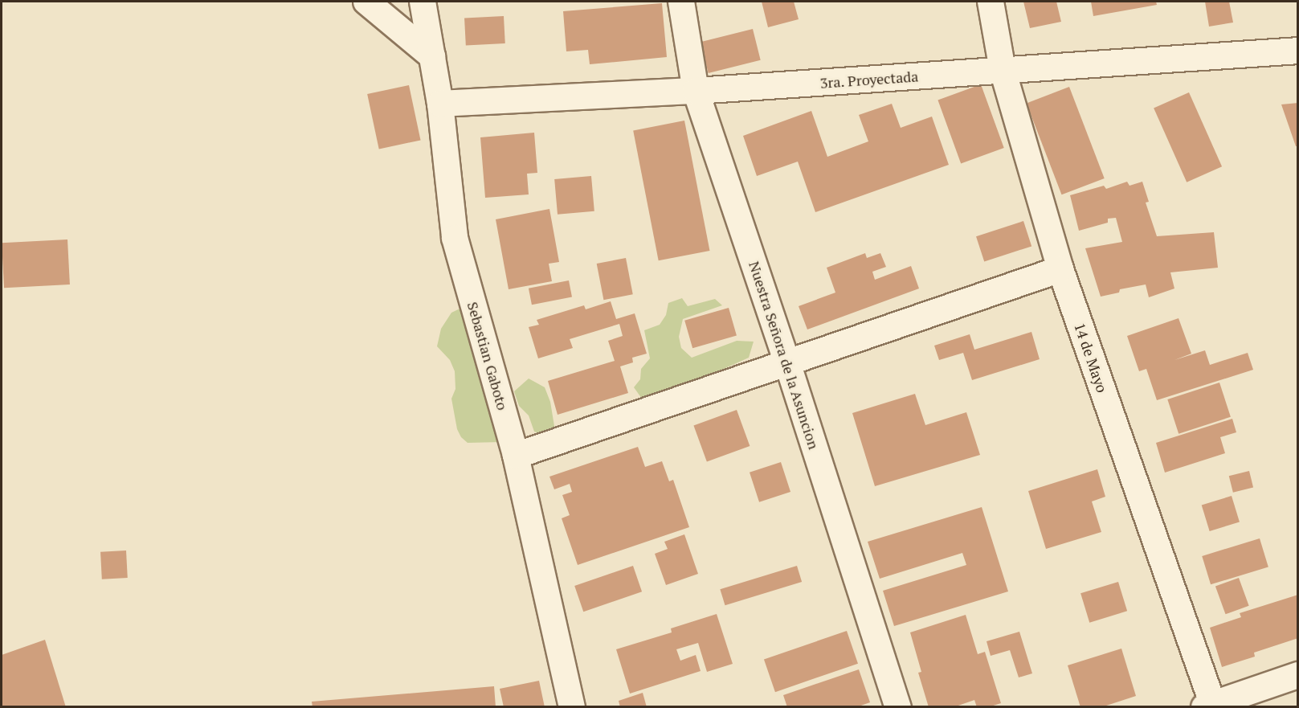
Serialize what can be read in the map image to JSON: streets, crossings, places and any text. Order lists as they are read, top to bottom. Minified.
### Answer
{"streets":{"street":["3ra. Proyectada","Nuestra Señora de la Asuncion","Sebastian Gaboto","14 de Mayo"]},"crossings":[["3ra. Proyectada","Nuestra Señora de la Asuncion"],["3ra. Proyectada","Sebastian Gaboto"],["3ra. Proyectada","14 de Mayo"]]}
